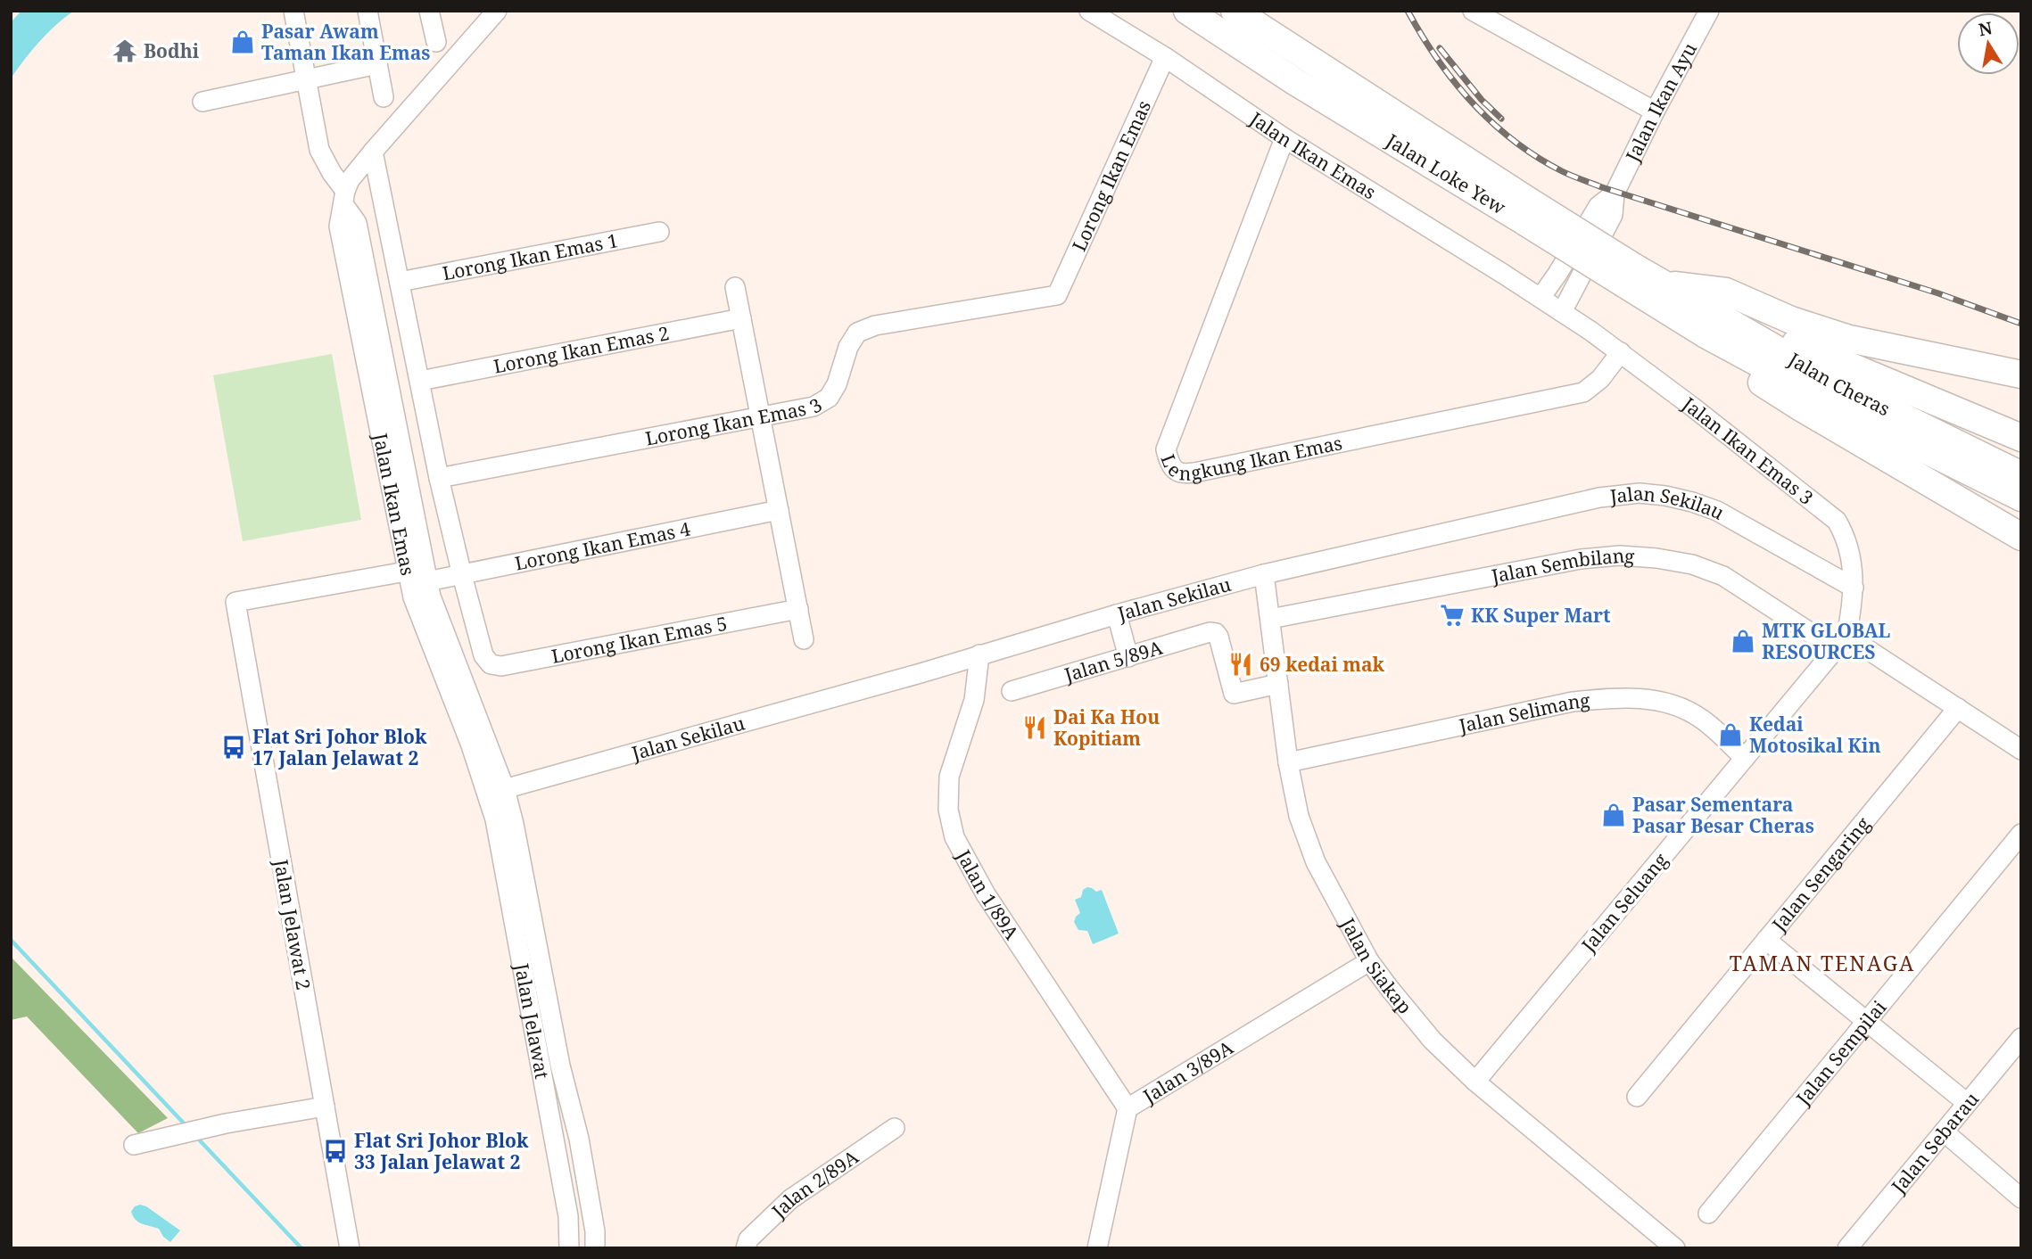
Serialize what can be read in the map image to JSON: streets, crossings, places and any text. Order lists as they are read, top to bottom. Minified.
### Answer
{"streets":{"highway":["Jalan Loke Yew","Jalan Cheras"],"street":["Jalan Ikan Ayu","Jalan Ikan Emas","Lorong Ikan Emas","Lorong Ikan Emas 1","Lorong Ikan Emas 2","Lorong Ikan Emas 3","Lengkung Ikan Emas","Jalan Ikan Emas 3","Jalan Sekilau","Lorong Ikan Emas 4","Jalan Sembilang","Lorong Ikan Emas 5","Jalan 5/89A","Jalan Selimang","Jalan Sengaring","Jalan 1/89A","Jalan Seluang","Jalan Jelawat 2","Jalan Siakap","Jalan Jelawat","Jalan Sempilai","Jalan 3/89A","Jalan Sebarau","Jalan 2/89A"]},"crossings":[["Jalan Ikan Ayu","Jalan Ikan Emas"],["Jalan Ikan Ayu","Jalan Ikan Emas 3"],["Jalan Ikan Emas","Lorong Ikan Emas"],["Jalan Ikan Emas","Lengkung Ikan Emas"],["Jalan Ikan Emas","Jalan Ikan Emas 3"],["Jalan Ikan Emas","Jalan Sekilau"],["Jalan Ikan Emas","Lorong Ikan Emas 4"],["Jalan Ikan Emas","Jalan Jelawat 2"],["Jalan Ikan Emas","Jalan Jelawat"],["Jalan Loke Yew","Jalan Cheras"],["Lorong Ikan Emas","Lorong Ikan Emas 3"],["Lengkung Ikan Emas","Jalan Ikan Emas 3"],["Jalan Ikan Emas 3","Jalan Sekilau"],["Jalan Ikan Emas 3","Jalan Sembilang"],["Jalan Ikan Emas 3","Jalan Seluang"],["Jalan Sekilau","Jalan 1/89A"],["Jalan Sekilau","Jalan Siakap"],["Jalan Sekilau","Jalan Jelawat"],["Lorong Ikan Emas 4","Lorong Ikan Emas 5"],["Jalan Sembilang","Jalan Sengaring"],["Jalan Sembilang","Jalan Seluang"],["Jalan Sembilang","Jalan Siakap"],["Jalan 5/89A","Jalan Siakap"],["Jalan Selimang","Jalan Seluang"],["Jalan Selimang","Jalan Siakap"],["Jalan 1/89A","Jalan 3/89A"],["Jalan Seluang","Jalan Siakap"],["Jalan Siakap","Jalan 3/89A"]],"districts":["TAMAN TENAGA"],"places":{"shop":["Pasar Awam Taman Ikan Emas","MTK GLOBAL RESOURCES","Kedai Motosikal Kin","Pasar Sementara Pasar Besar Cheras"],"temple":["Bodhi"],"supermarket":["KK Super Mart"],"restaurant":["69 kedai mak","Dai Ka Hou Kopitiam"],"bus stop":["Flat Sri Johor Blok 17 Jalan Jelawat 2","Flat Sri Johor Blok 33 Jalan Jelawat 2"]},"north":"top"}
